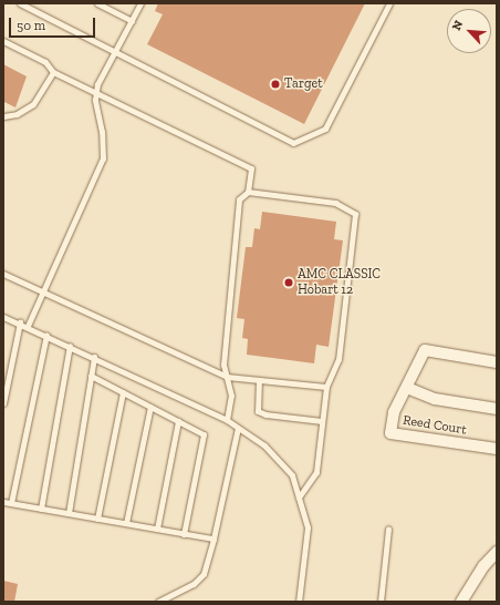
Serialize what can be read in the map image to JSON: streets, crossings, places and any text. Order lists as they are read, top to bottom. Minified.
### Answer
{"streets":{"street":["Reed Court"]},"places":["Target","AMC CLASSIC Hobart 12"],"scale_bar":"50 m","north":"top left"}
